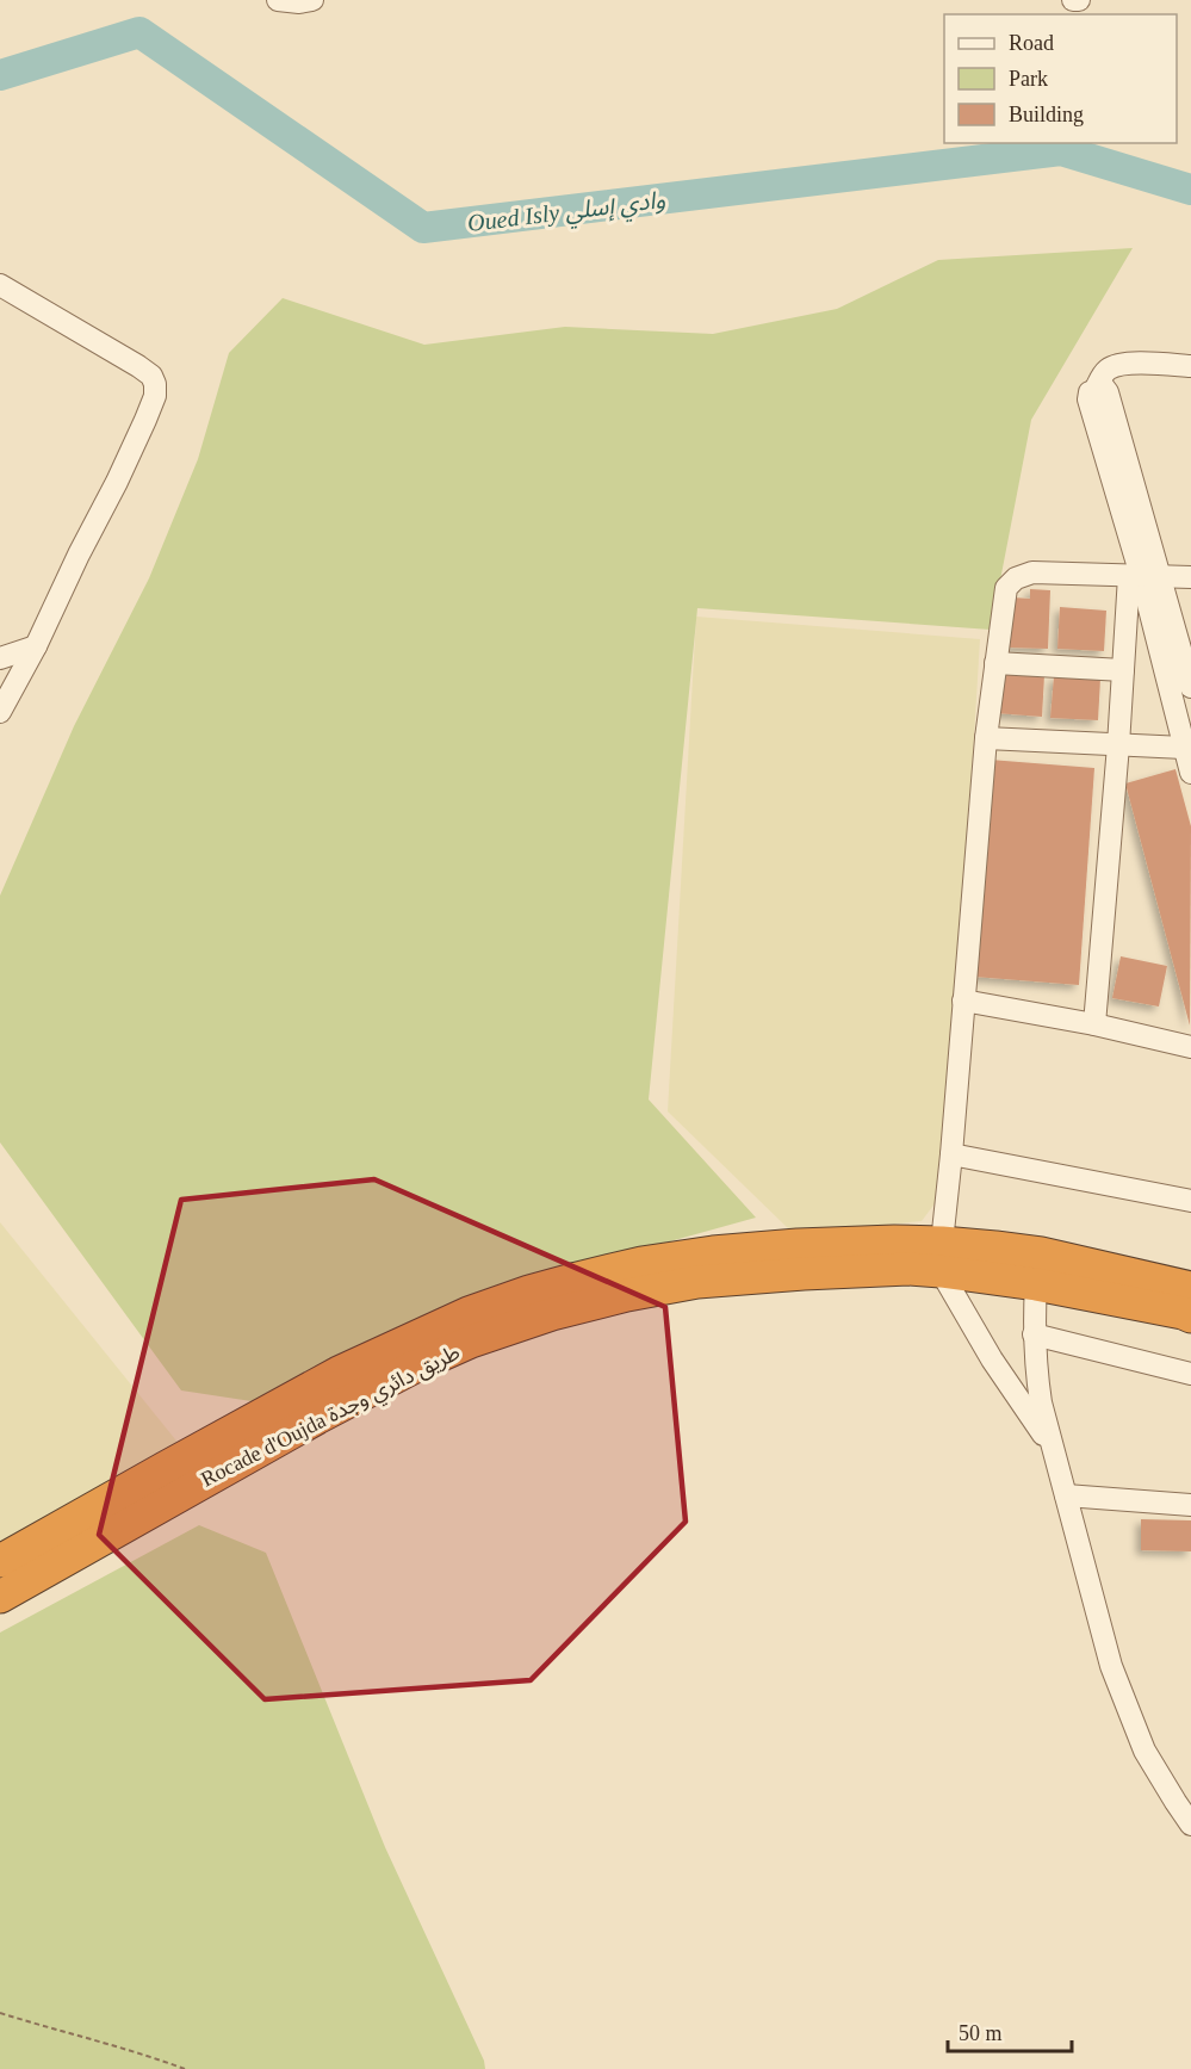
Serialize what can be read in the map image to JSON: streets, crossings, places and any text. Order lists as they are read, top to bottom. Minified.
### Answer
{"streets":{"highway":["Rocade d'Oujda طريق دائري وجدة"]},"water":["Oued Isly وادي إسلي"],"legend":["Road","Park","Building"],"scale_bar":"50 m"}
